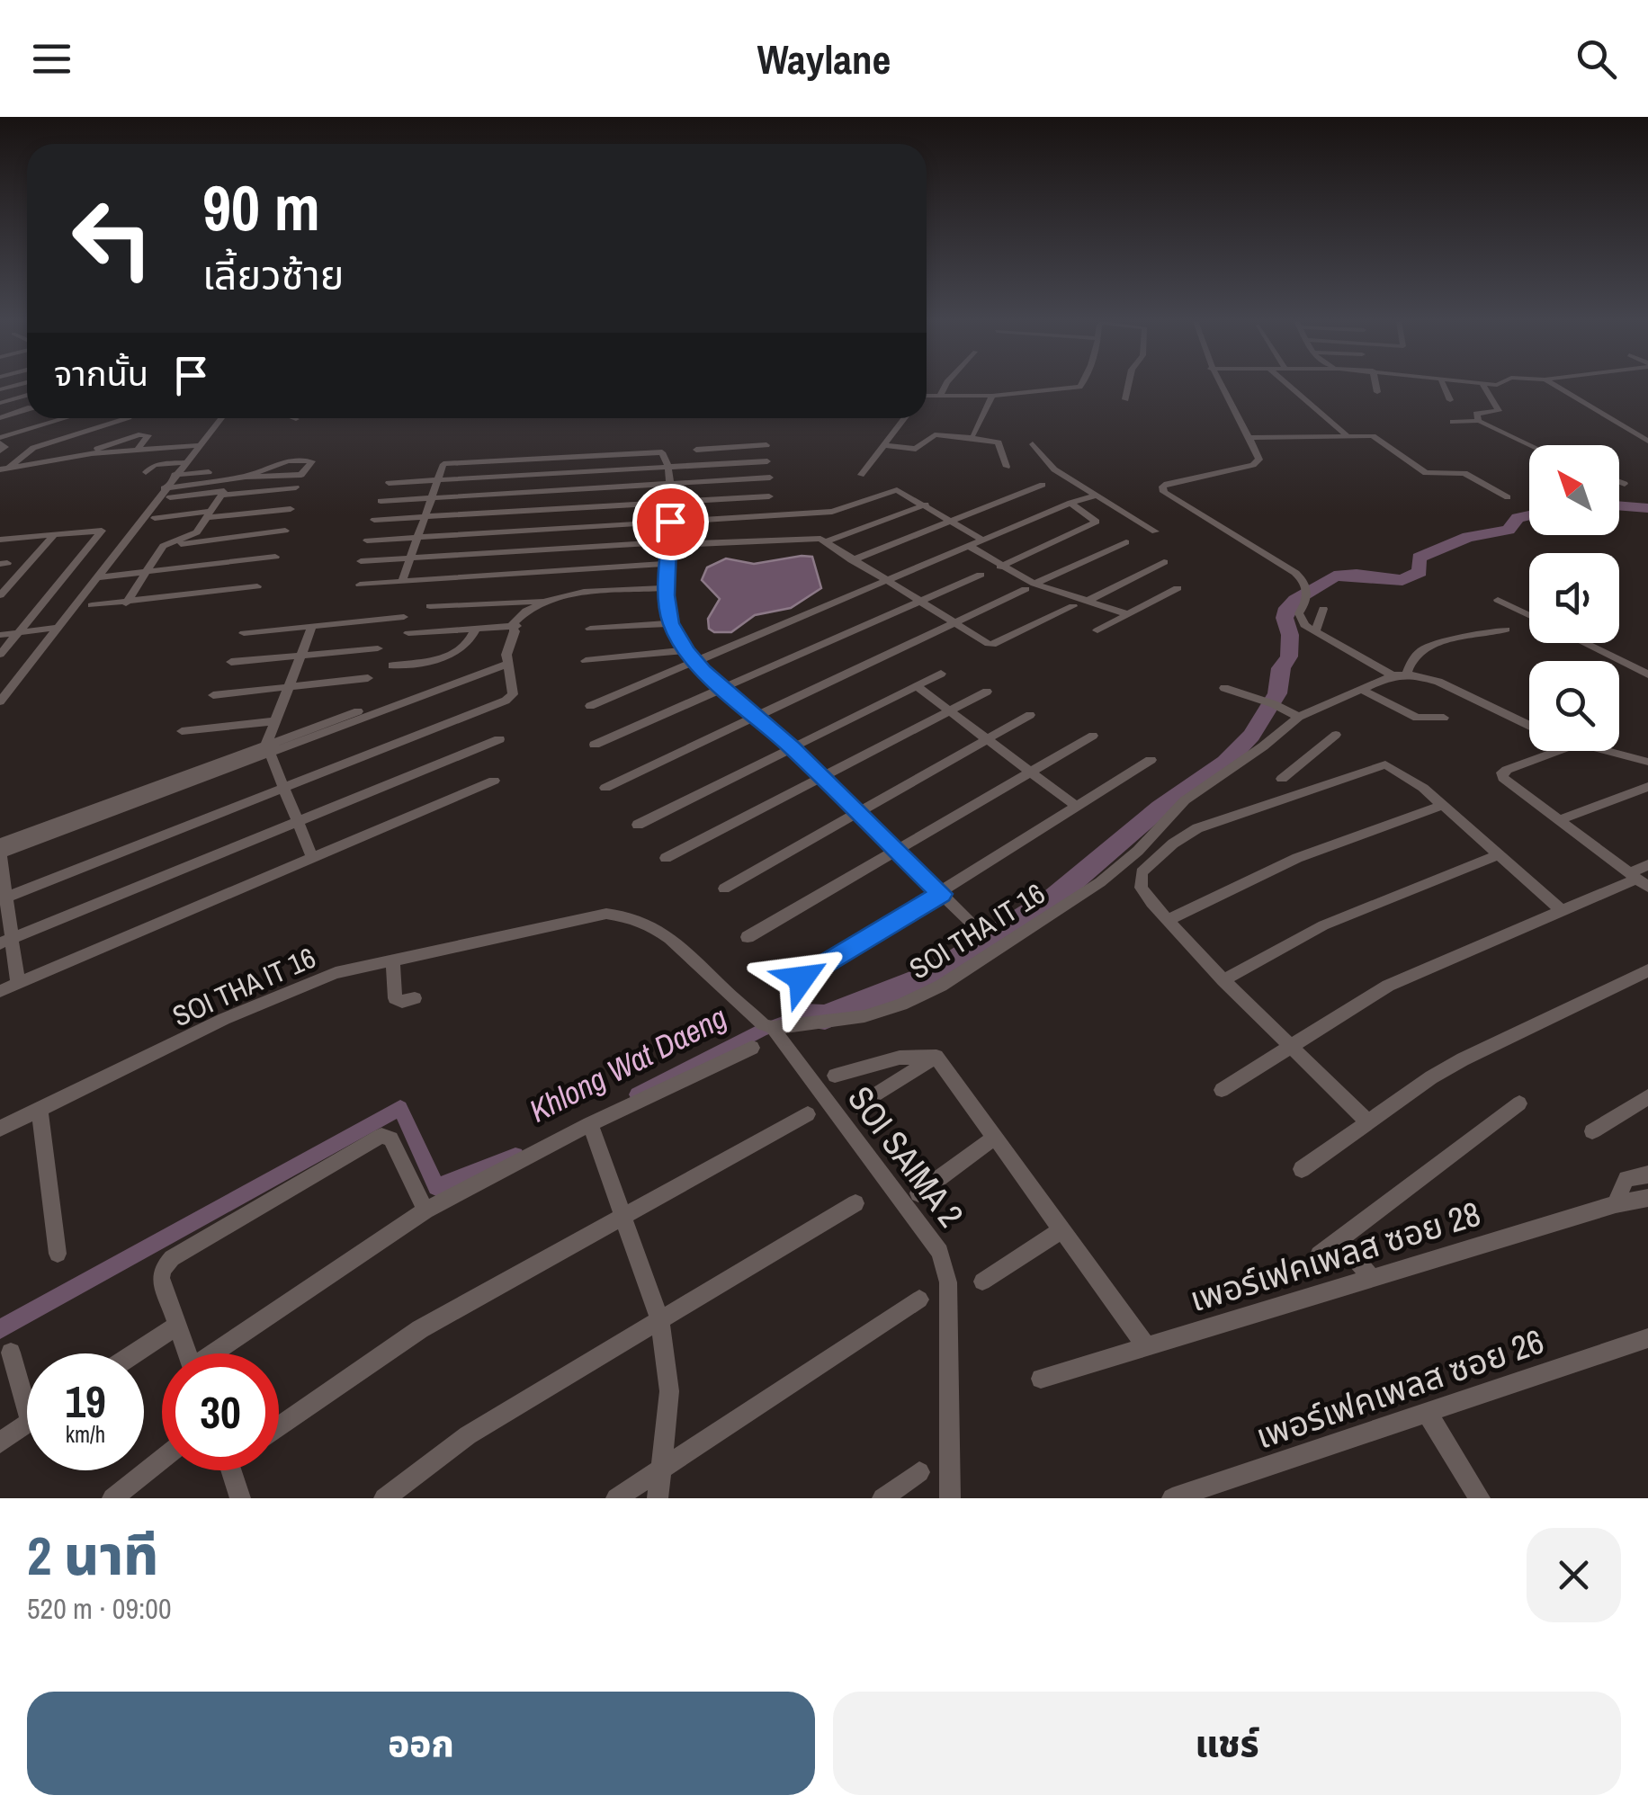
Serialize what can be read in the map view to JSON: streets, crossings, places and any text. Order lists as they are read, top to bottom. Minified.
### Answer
{"streets":{"street":["SOI THA IT 16","SOI SAIMA 2","เพอร์เฟคเพลส ซอย 28","เพอร์เฟคเพลส ซอย 26"]},"crossings":[["SOI THA IT 16","SOI SAIMA 2"]],"water":["Khlong Wat Daeng"],"north":"top left","page":{"header":"Waylane","turn":["90 m","เลี้ยวซ้าย"],"then":"จากนั้น","speed":"19 km/h","limit":"30","heading":["2 นาที","520 m · 09:00"],"buttons":["ออก","แชร์"]}}
